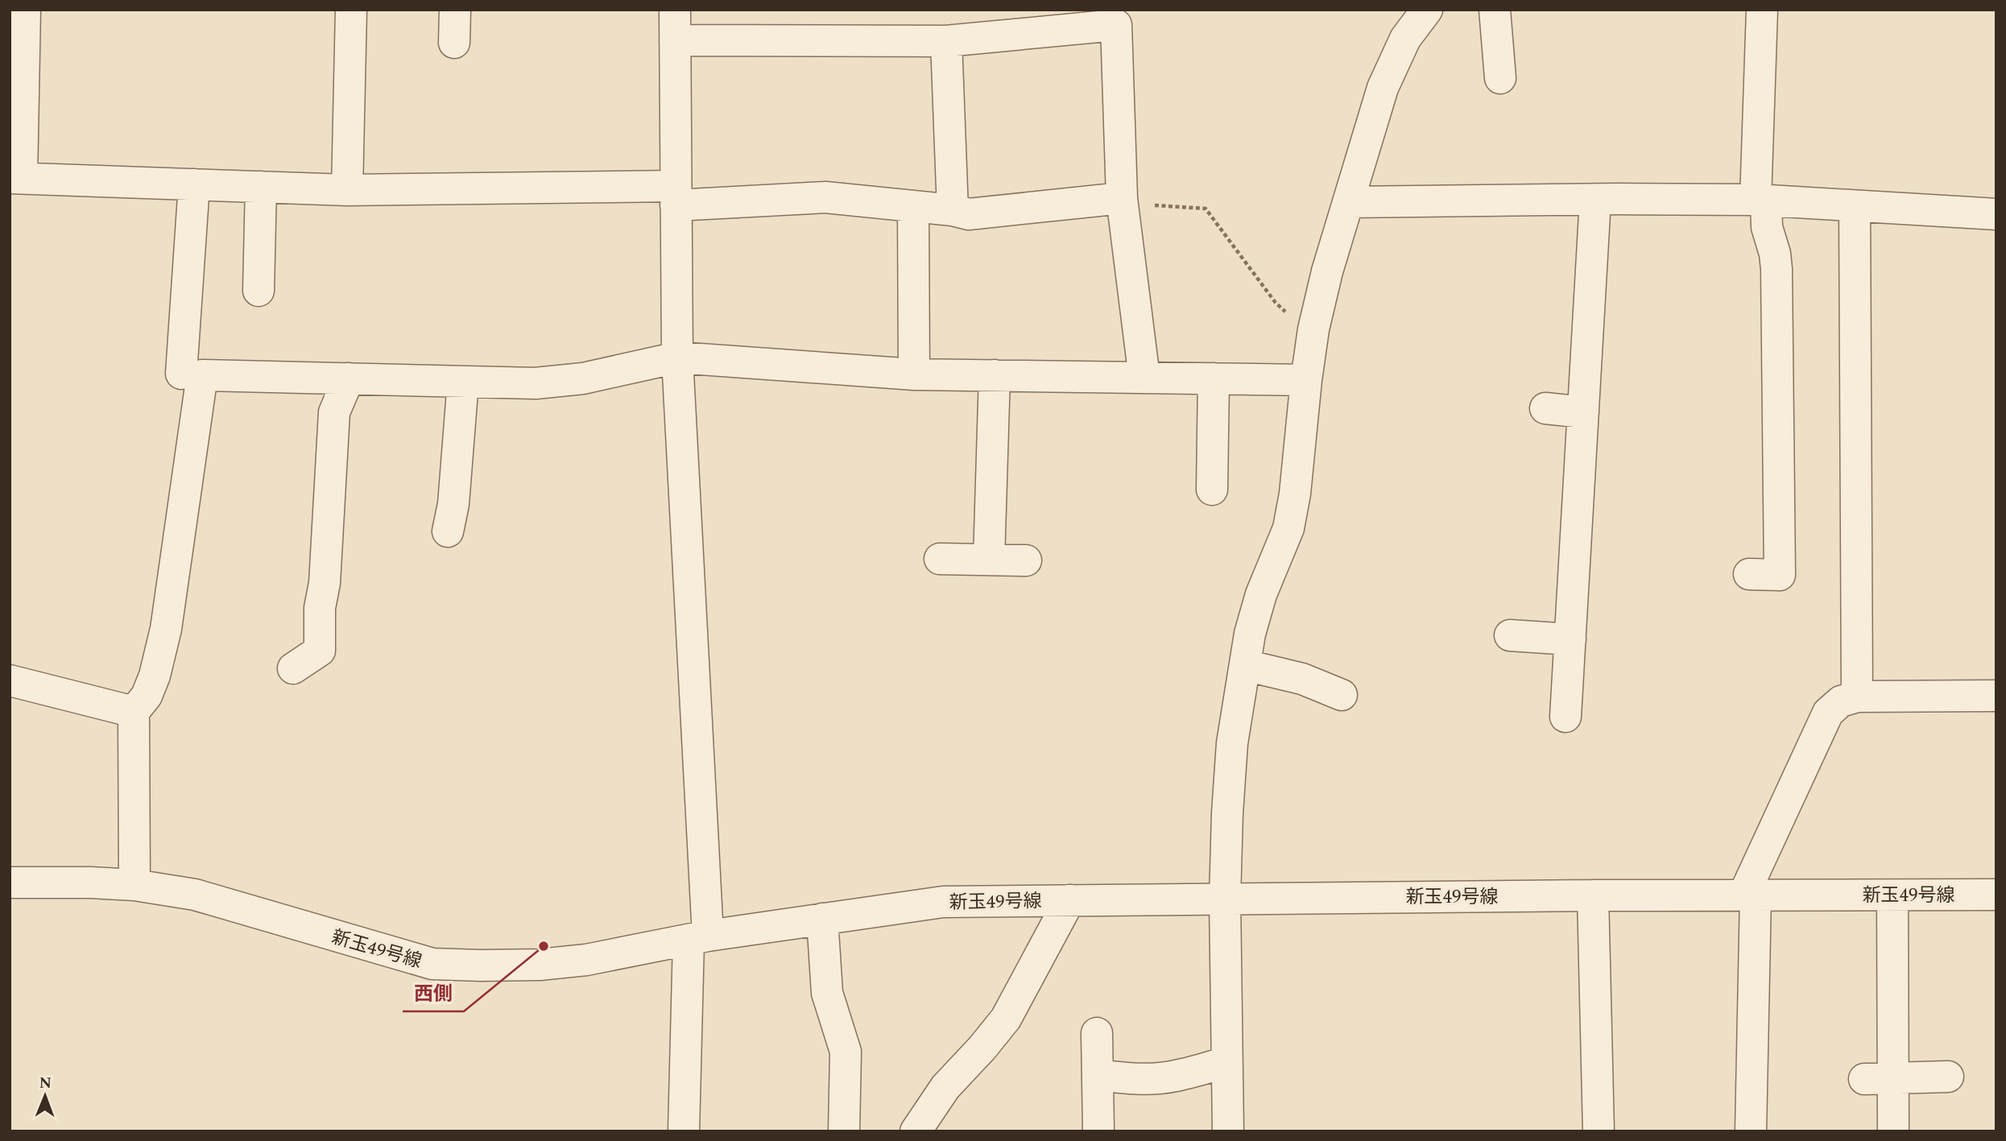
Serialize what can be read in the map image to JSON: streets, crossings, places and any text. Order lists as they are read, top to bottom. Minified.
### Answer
{"streets":{"street":["新玉49号線"]},"places":["西側"],"north":"top"}
